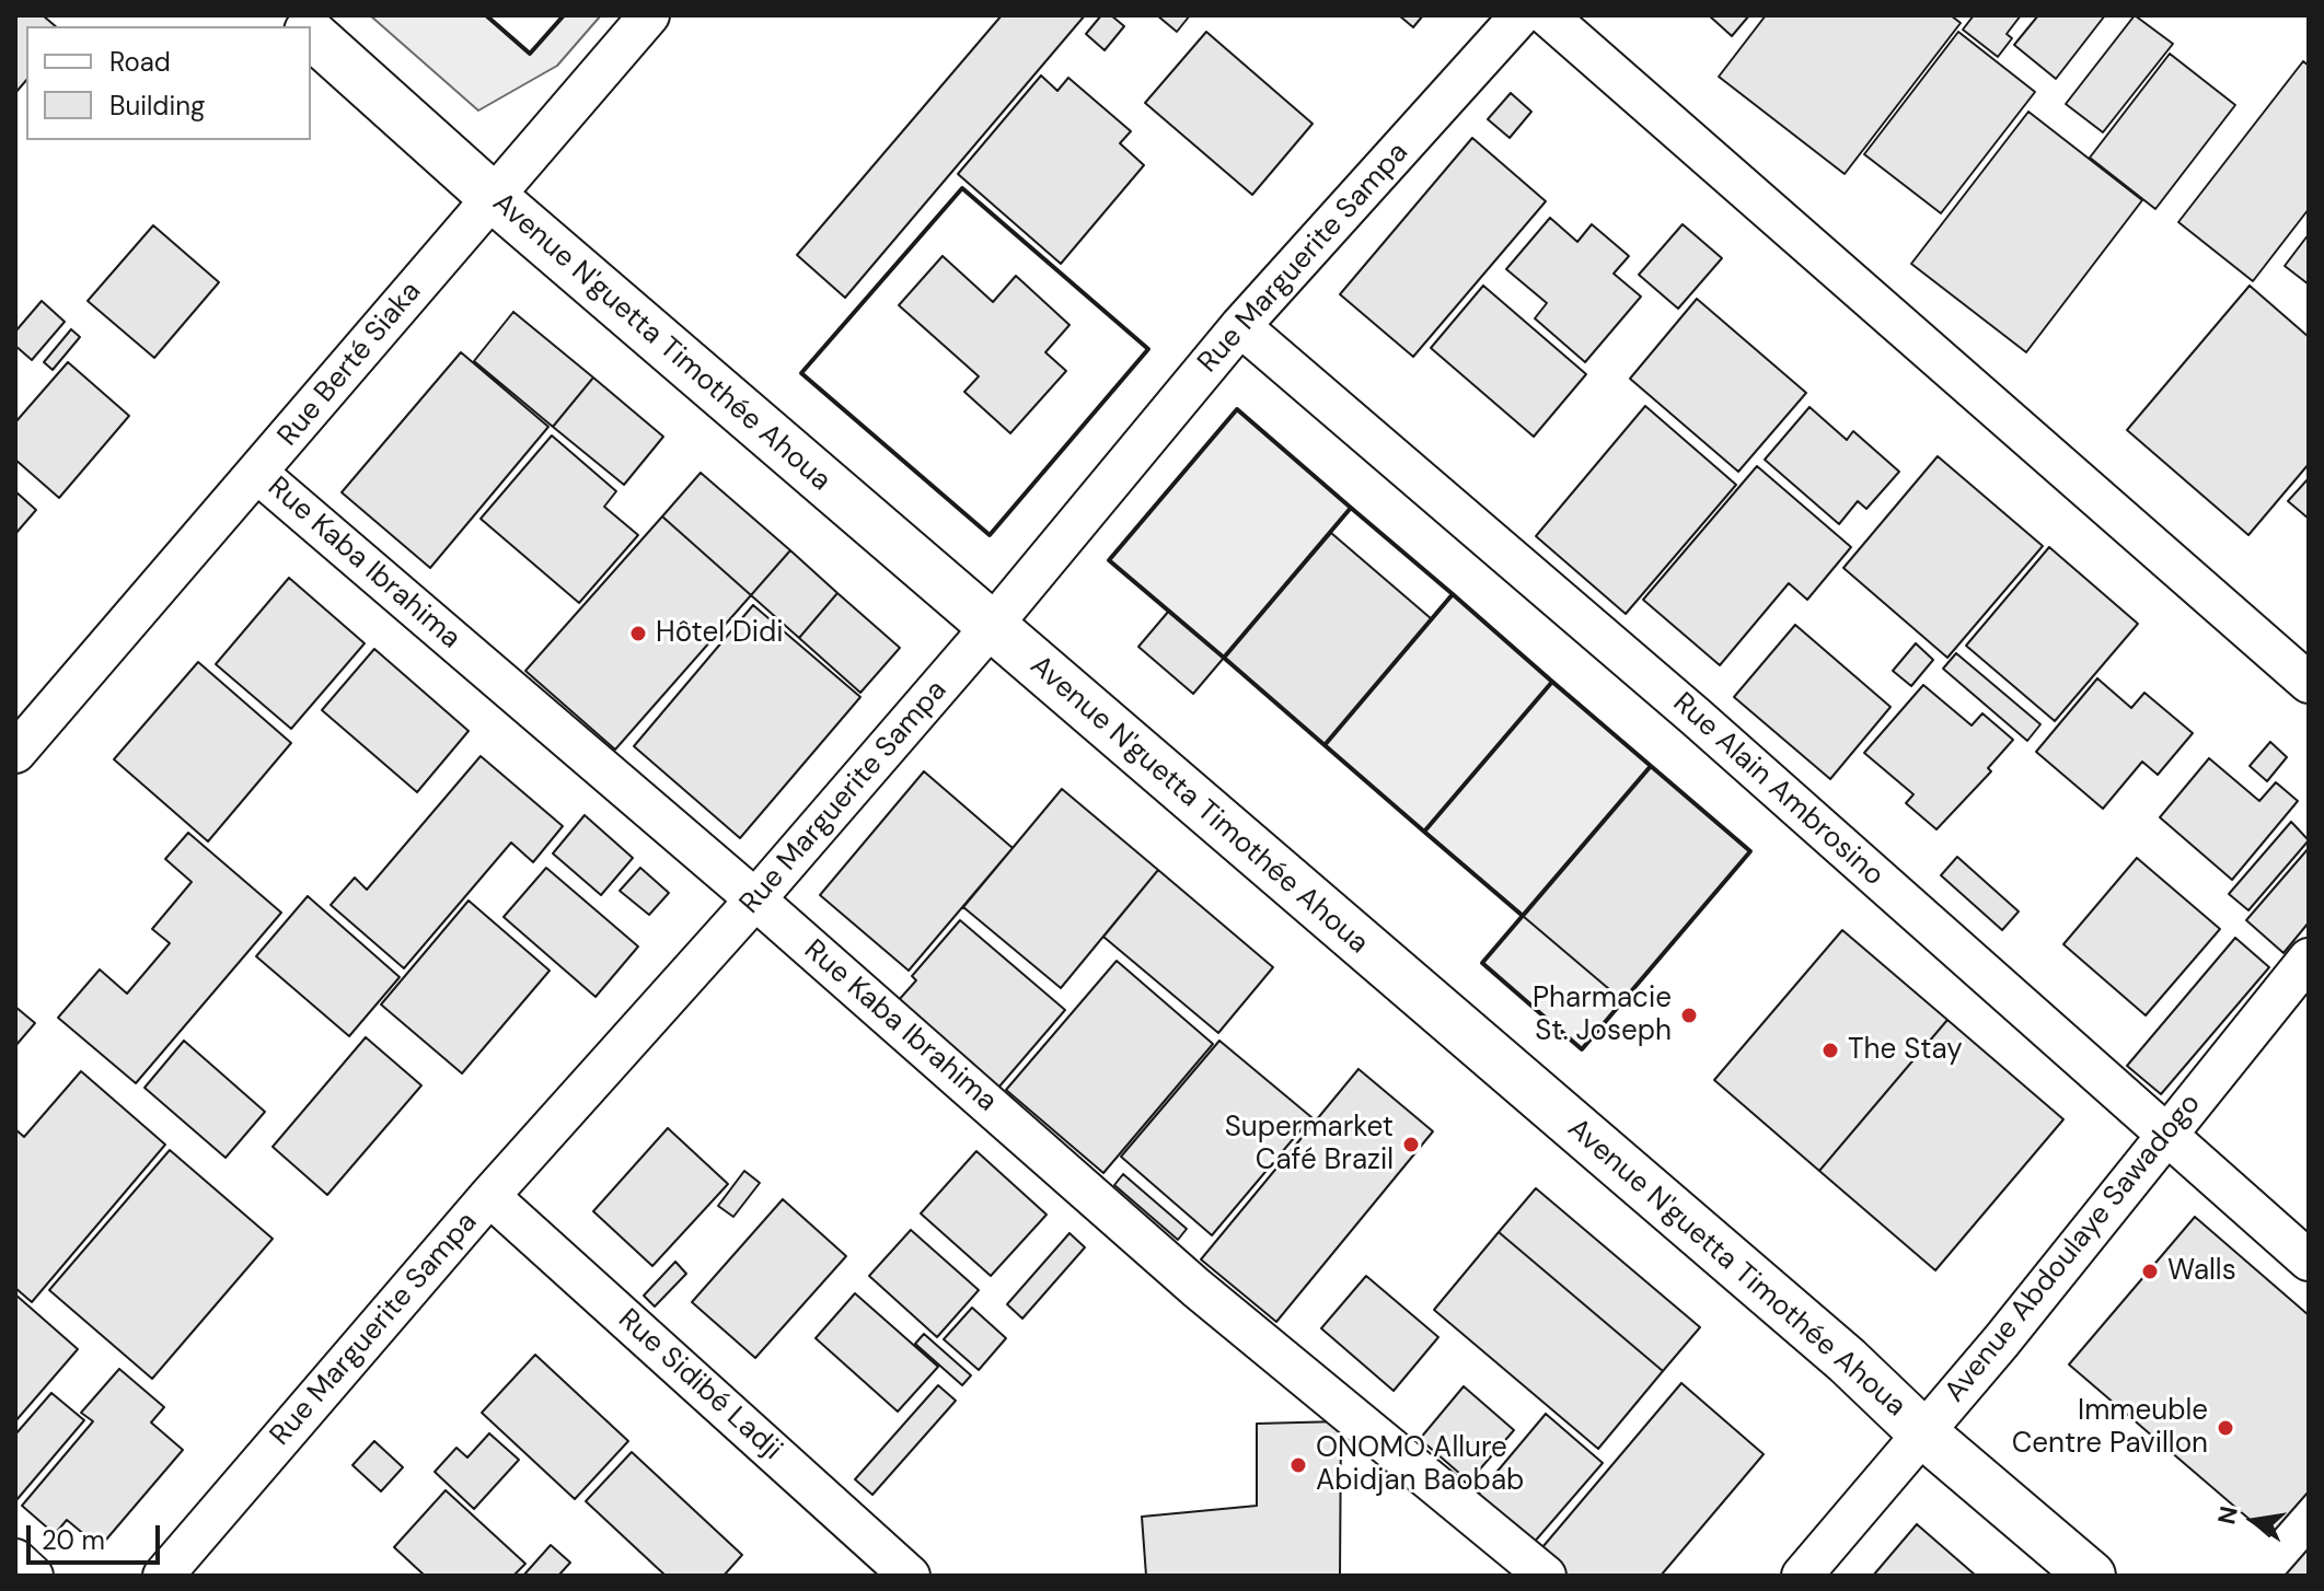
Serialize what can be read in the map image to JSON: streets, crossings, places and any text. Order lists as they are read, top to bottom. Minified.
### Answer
{"streets":{"street":["Rue Marguerite Sampa","Avenue N'guetta Timothée Ahoua","Rue Berté Siaka","Rue Kaba Ibrahima","Rue Alain Ambrosino","Avenue Abdoulaye Sawadogo","Rue Sidibé Ladji"]},"crossings":[["Rue Marguerite Sampa","Avenue N'guetta Timothée Ahoua"],["Rue Marguerite Sampa","Rue Kaba Ibrahima"],["Rue Marguerite Sampa","Rue Alain Ambrosino"],["Rue Marguerite Sampa","Rue Sidibé Ladji"],["Avenue N'guetta Timothée Ahoua","Rue Berté Siaka"],["Avenue N'guetta Timothée Ahoua","Avenue Abdoulaye Sawadogo"],["Rue Berté Siaka","Rue Kaba Ibrahima"],["Rue Alain Ambrosino","Avenue Abdoulaye Sawadogo"]],"places":["Hôtel Didi","Pharmacie St. Joseph","The Stay","Supermarket Café Brazil","Walls","Immeuble Centre Pavillon","ONOMO Allure Abidjan Baobab"],"legend":["Road","Building"],"scale_bar":"20 m","north":"left"}
